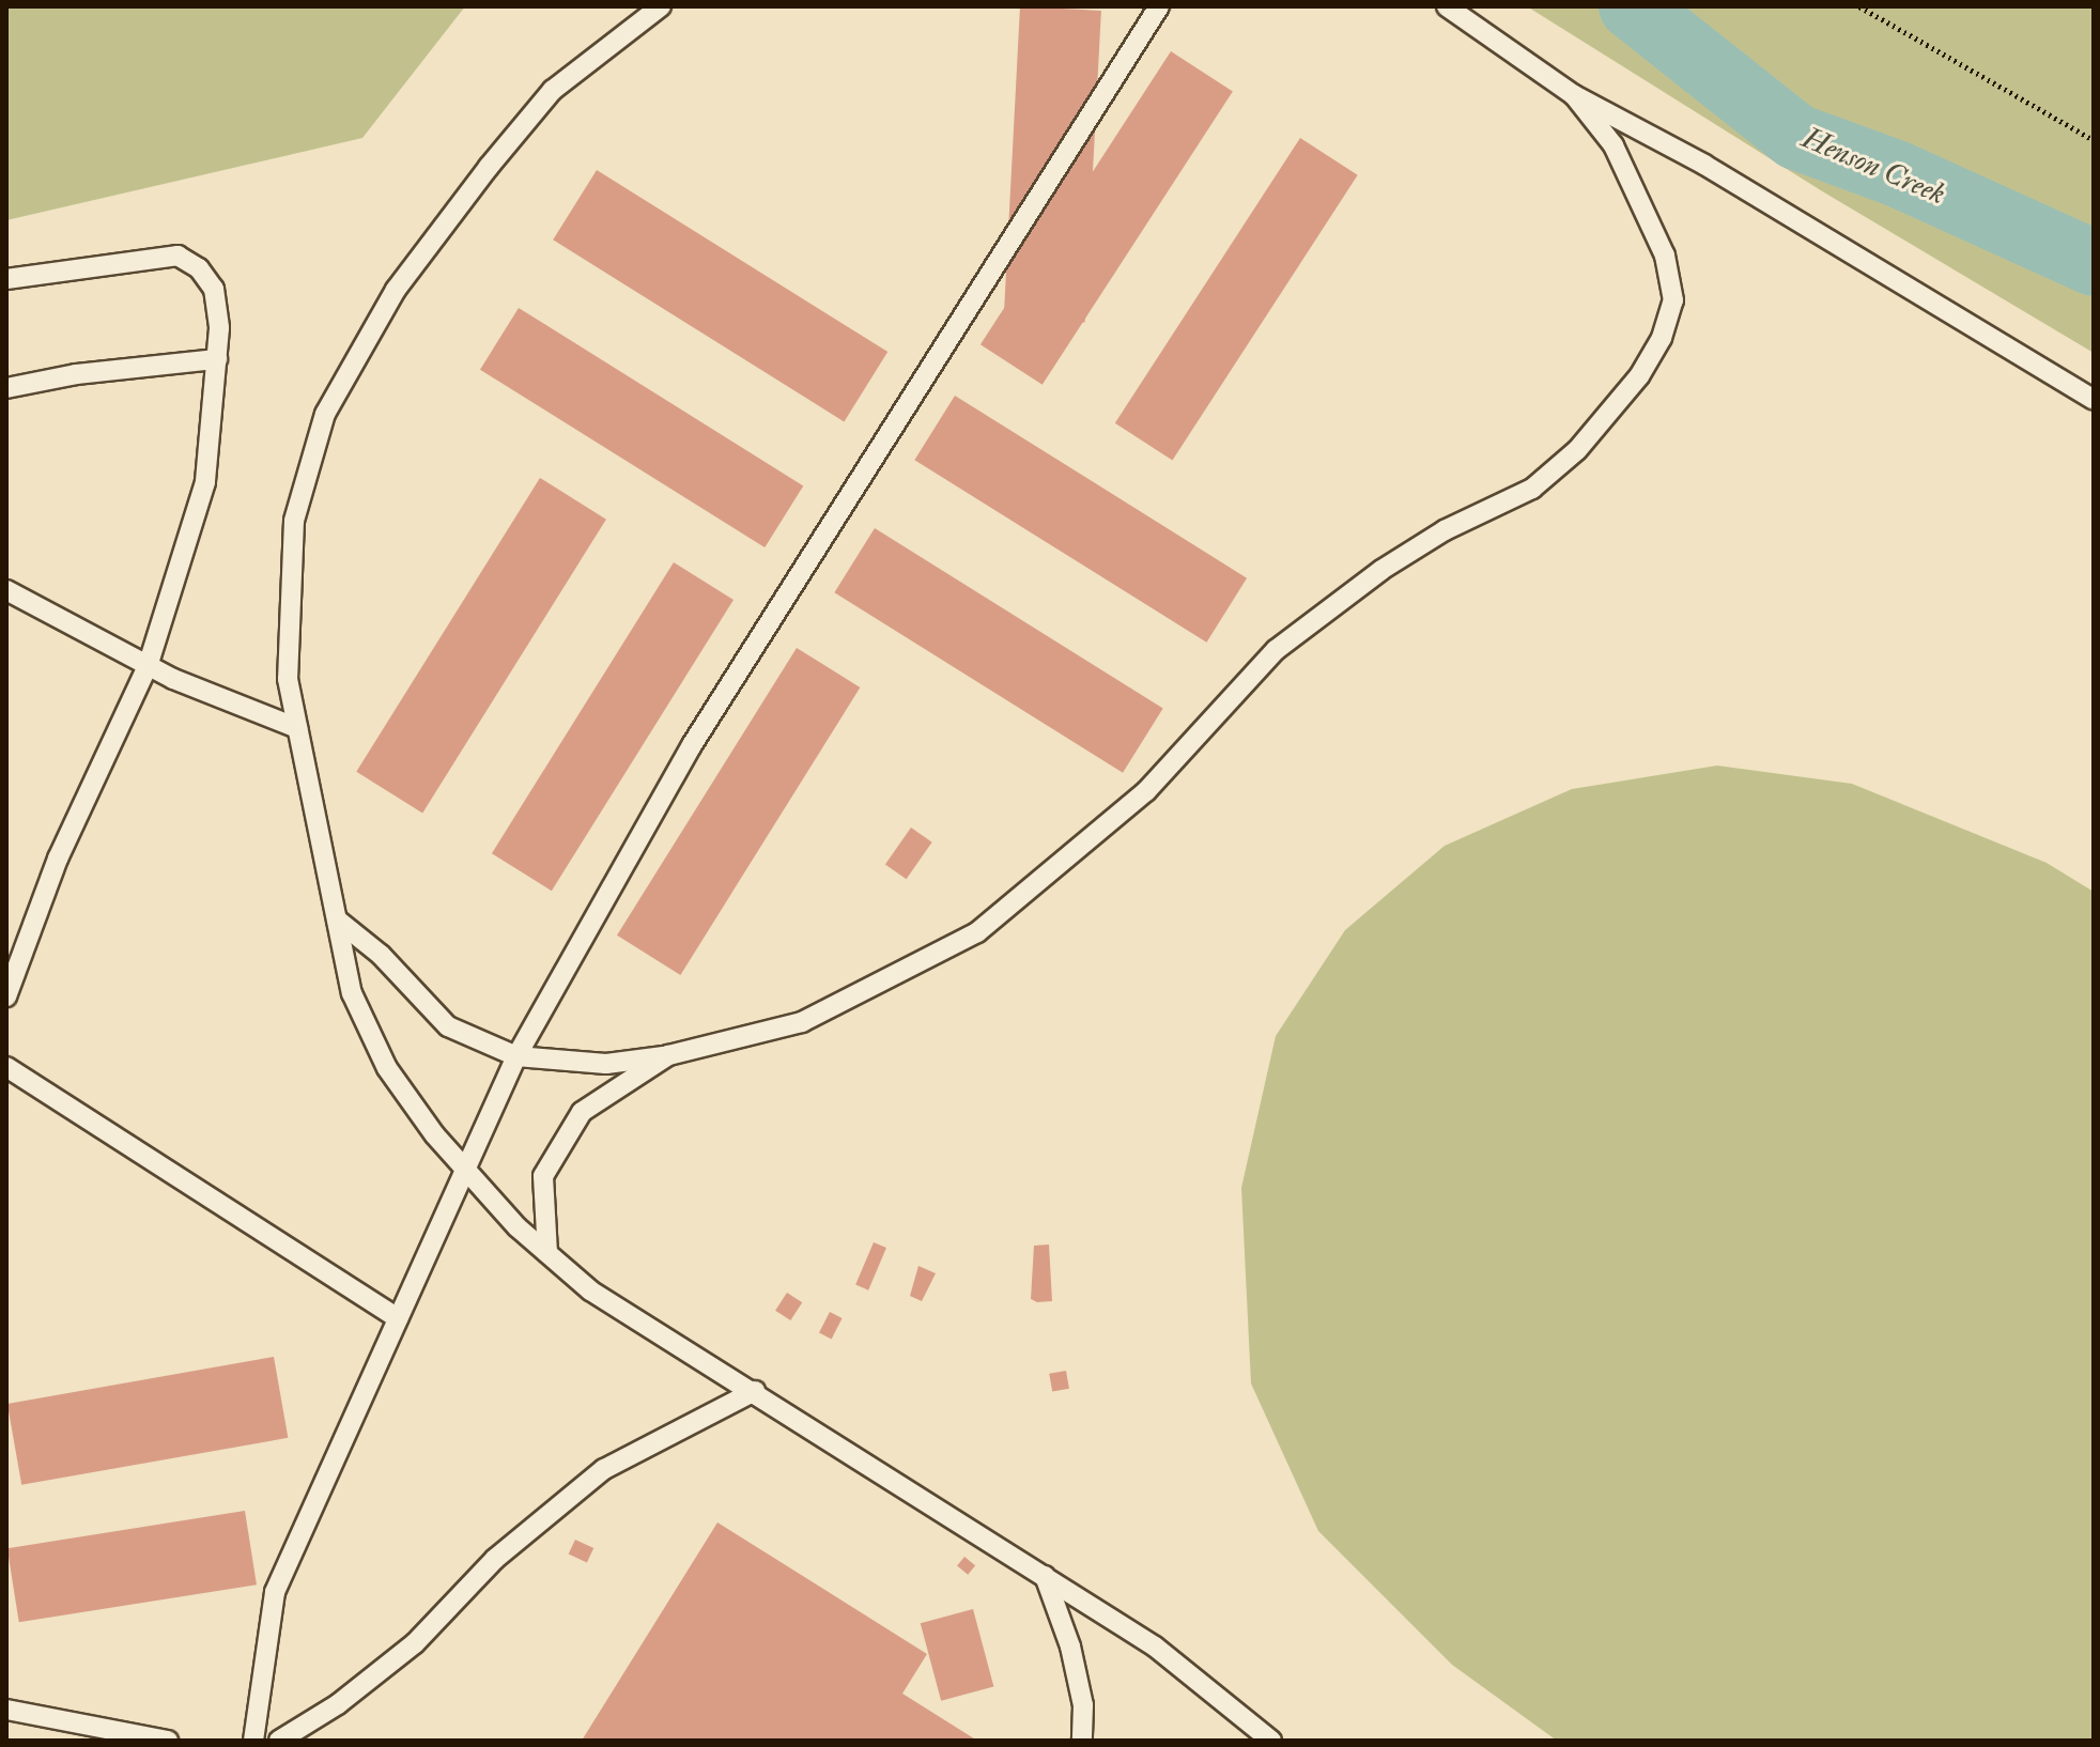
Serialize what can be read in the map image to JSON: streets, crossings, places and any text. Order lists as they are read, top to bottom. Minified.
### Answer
{"water":["Henson Creek"]}
